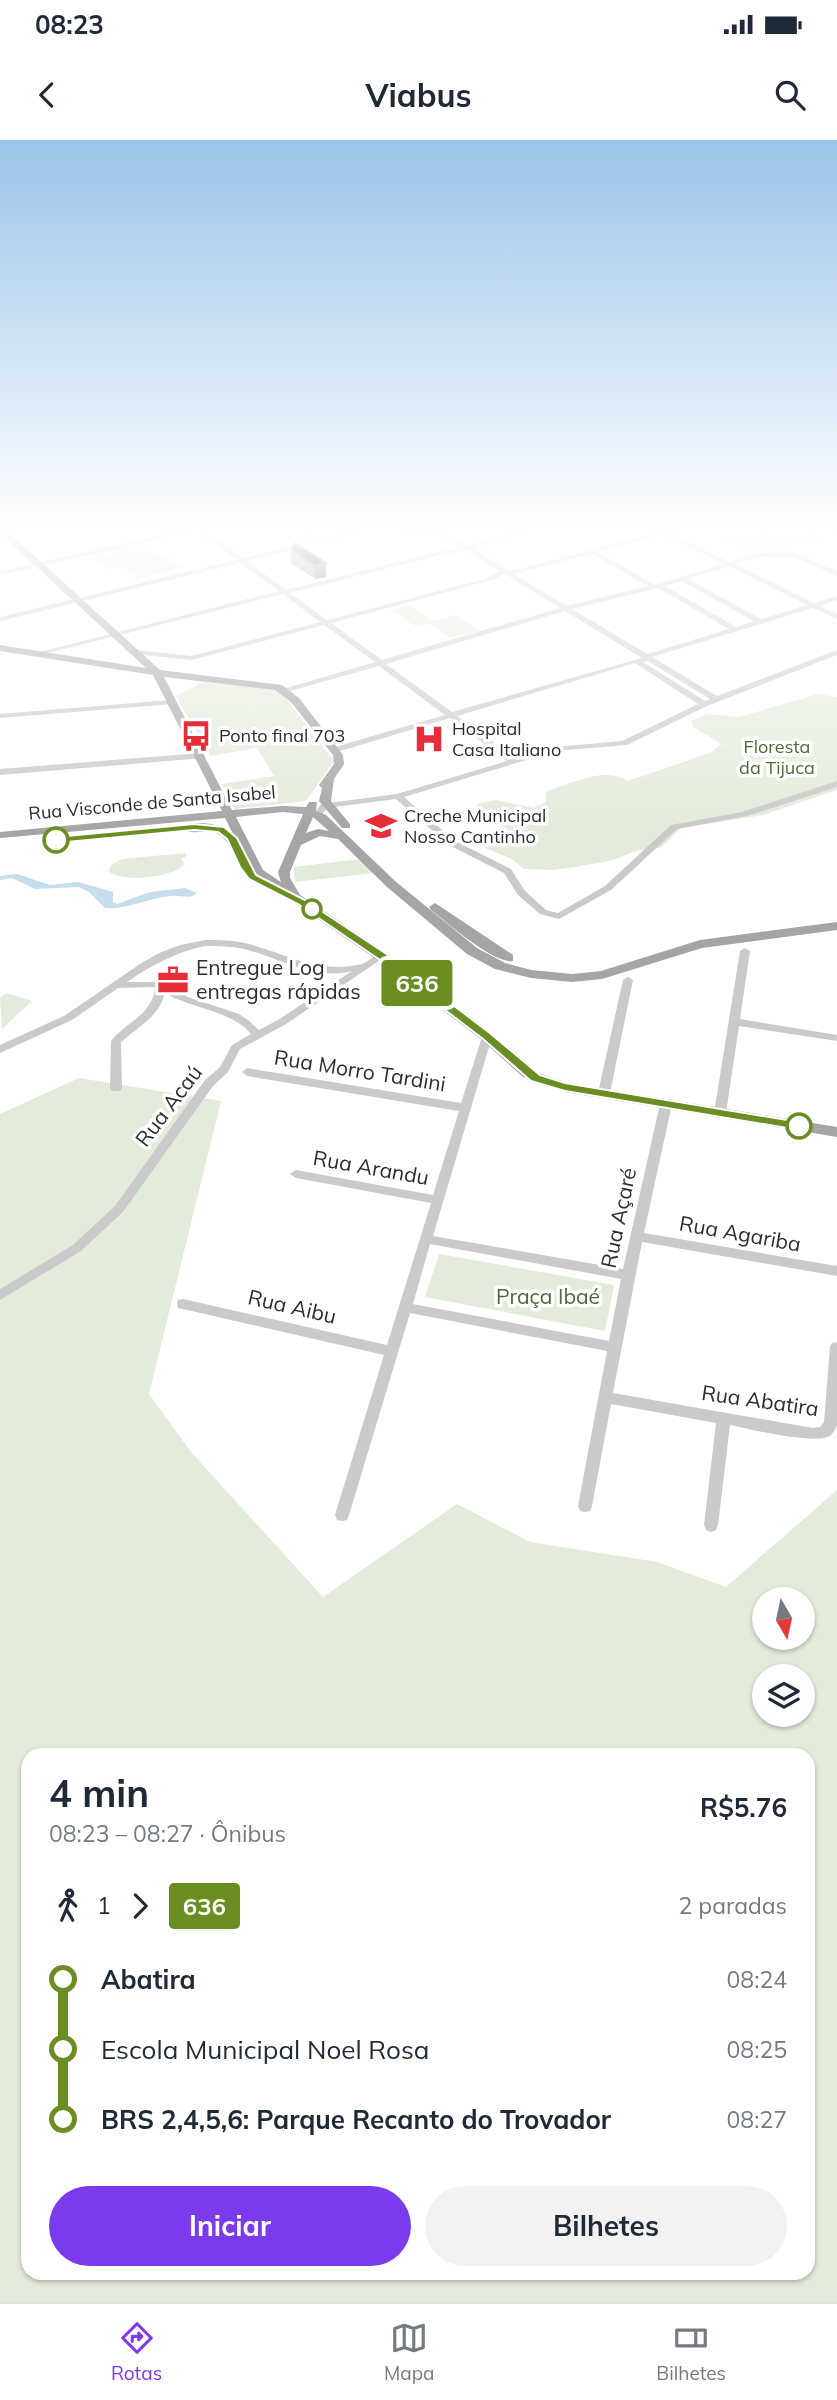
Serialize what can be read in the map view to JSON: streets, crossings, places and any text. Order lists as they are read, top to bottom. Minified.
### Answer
{"streets":{"main road":["Rua Visconde de Santa Isabel"],"street":["Rua Morro Tardini","Rua Acaú","Rua Arandu","Rua Açaré","Rua Agariba","Rua Aibu","Rua Abatira"]},"crossings":[["Rua Açaré","Rua Agariba"],["Rua Açaré","Rua Abatira"]],"parks":["Floresta da Tijuca","Praça Ibaé"],"places":{"bus stop":["Ponto final 703"],"hospital":["Hospital Casa Italiano"],"school or university":["Creche Municipal Nosso Cantinho"],"office":["Entregue Log entregas rápidas"]},"lines":["bus line 636"],"north":"bottom","page":{"status":"08:23","header":"Viabus","on_map":"636","heading":["4 min","08:23 – 08:27 · Ônibus","R$5.76"],"legs":["1","636","2 paradas"],"list":[{"name":"Abatira","value":"08:24"},{"name":"Escola Municipal Noel Rosa","value":"08:25"},{"name":"BRS 2,4,5,6: Parque Recanto do Trovador","value":"08:27"}],"buttons":["Iniciar","Bilhetes"],"tabs":["Rotas","Mapa","Bilhetes"]}}
